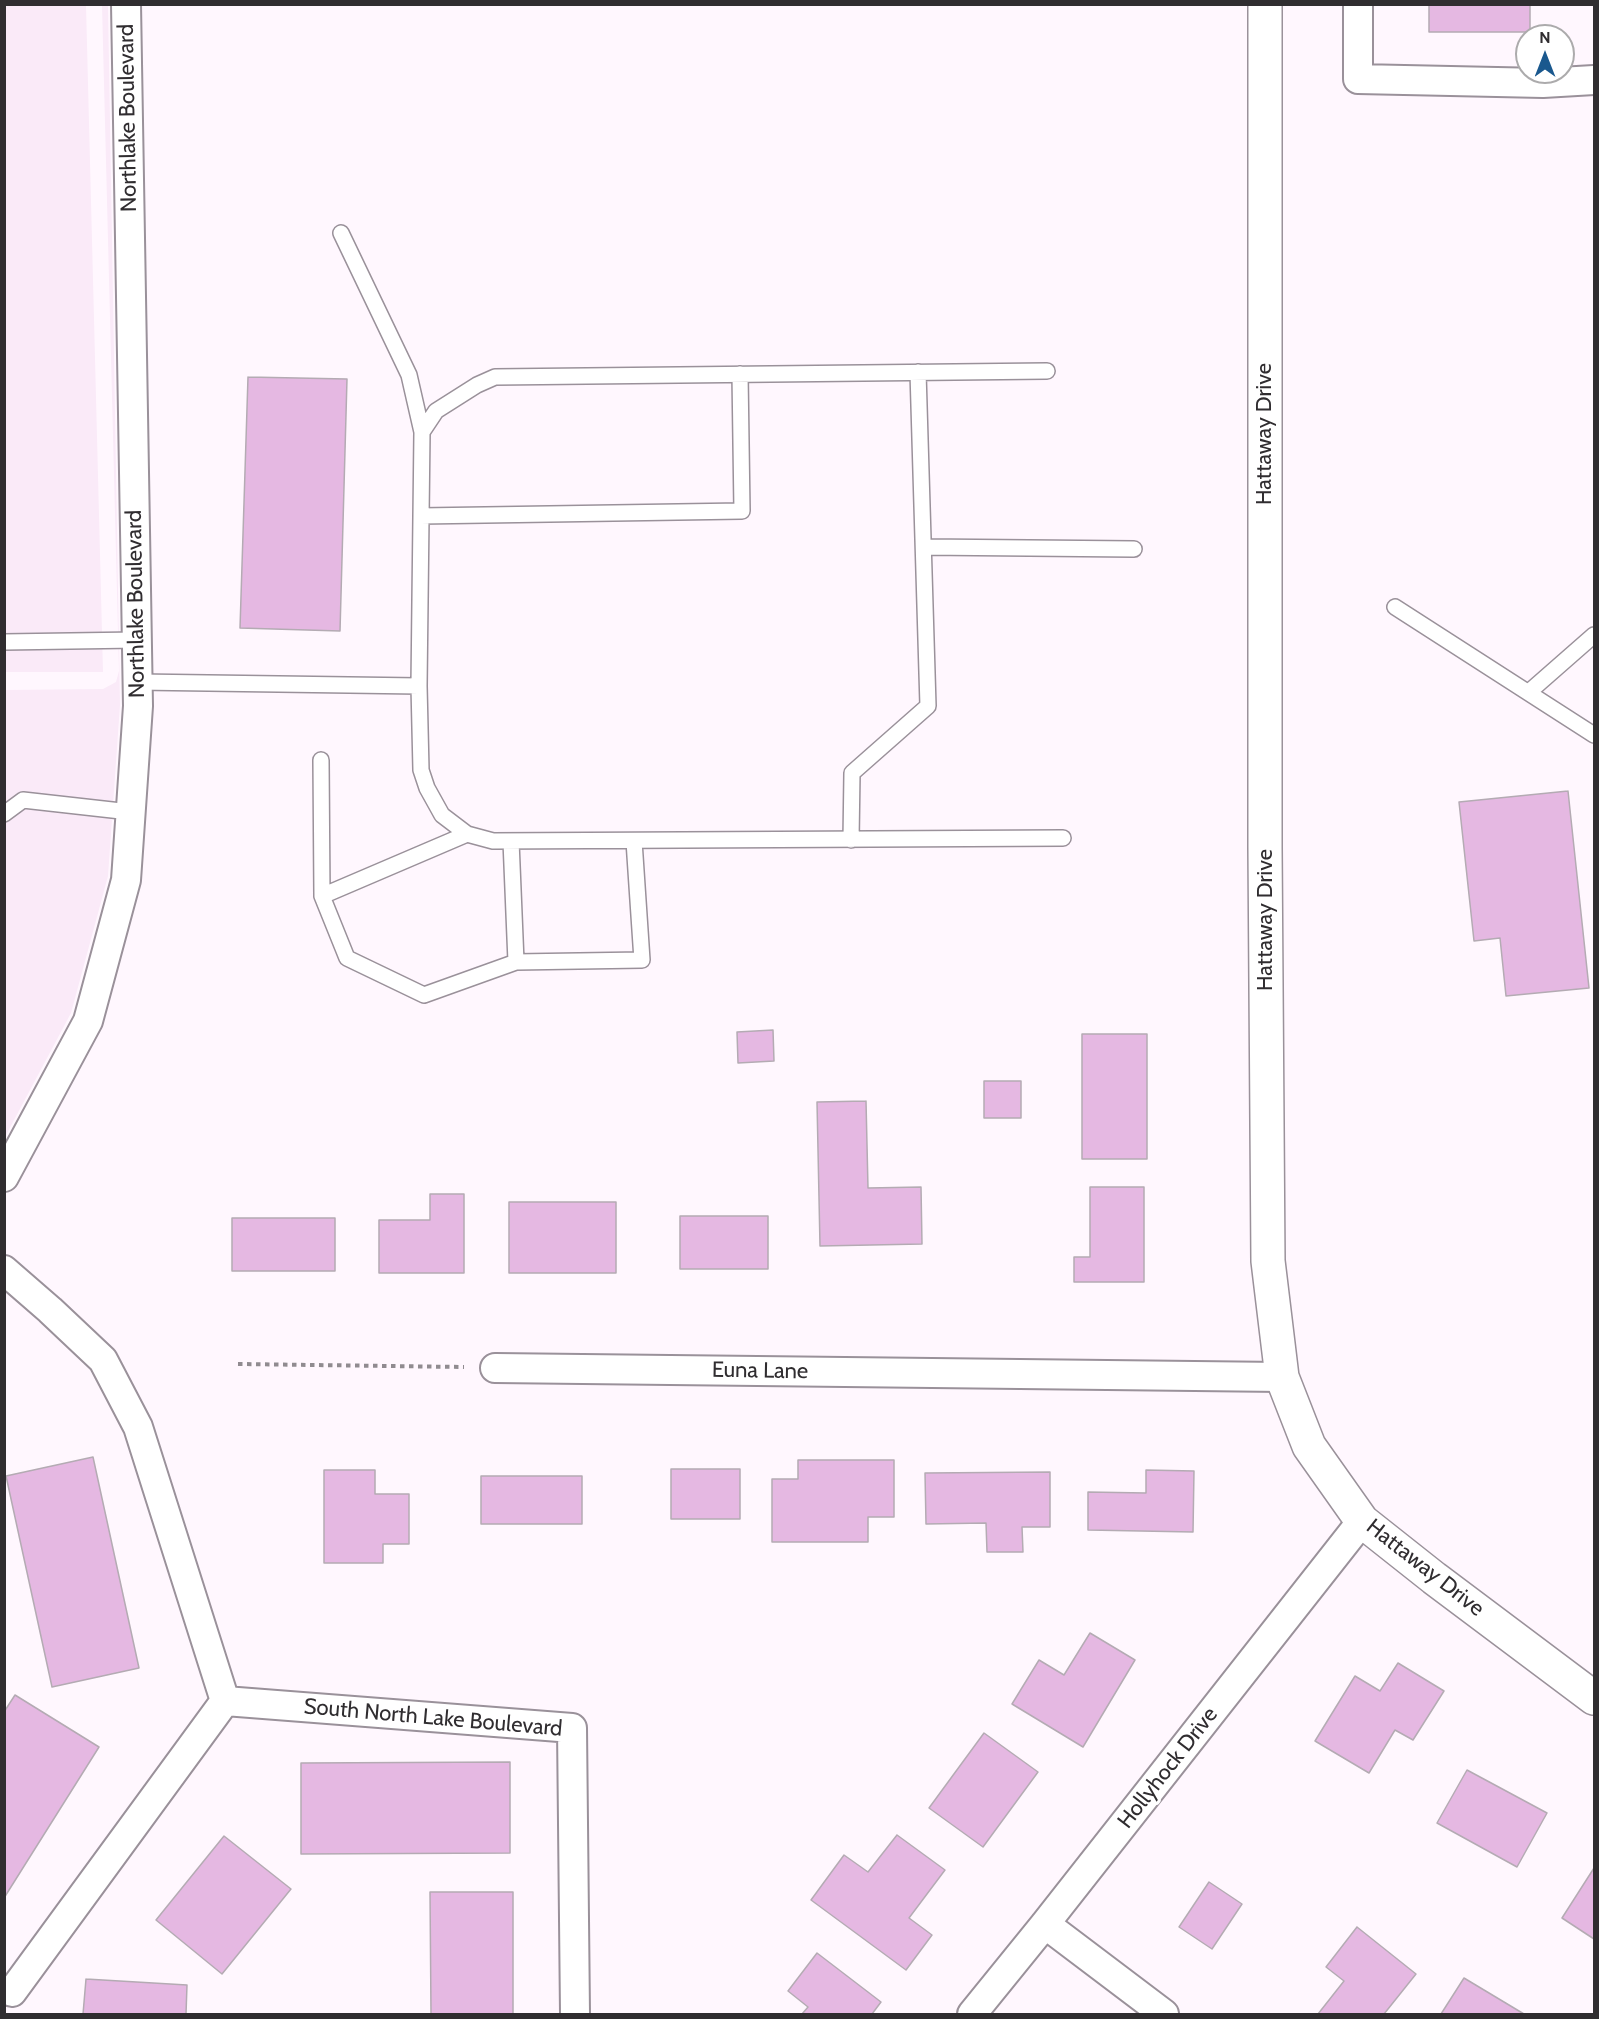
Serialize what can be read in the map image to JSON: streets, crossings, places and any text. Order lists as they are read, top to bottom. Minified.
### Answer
{"streets":{"street":["Northlake Boulevard","Hattaway Drive","Euna Lane","South North Lake Boulevard","Hollyhock Drive"]},"crossings":[["Hattaway Drive","Euna Lane"],["Hattaway Drive","Hollyhock Drive"]],"north":"top"}
